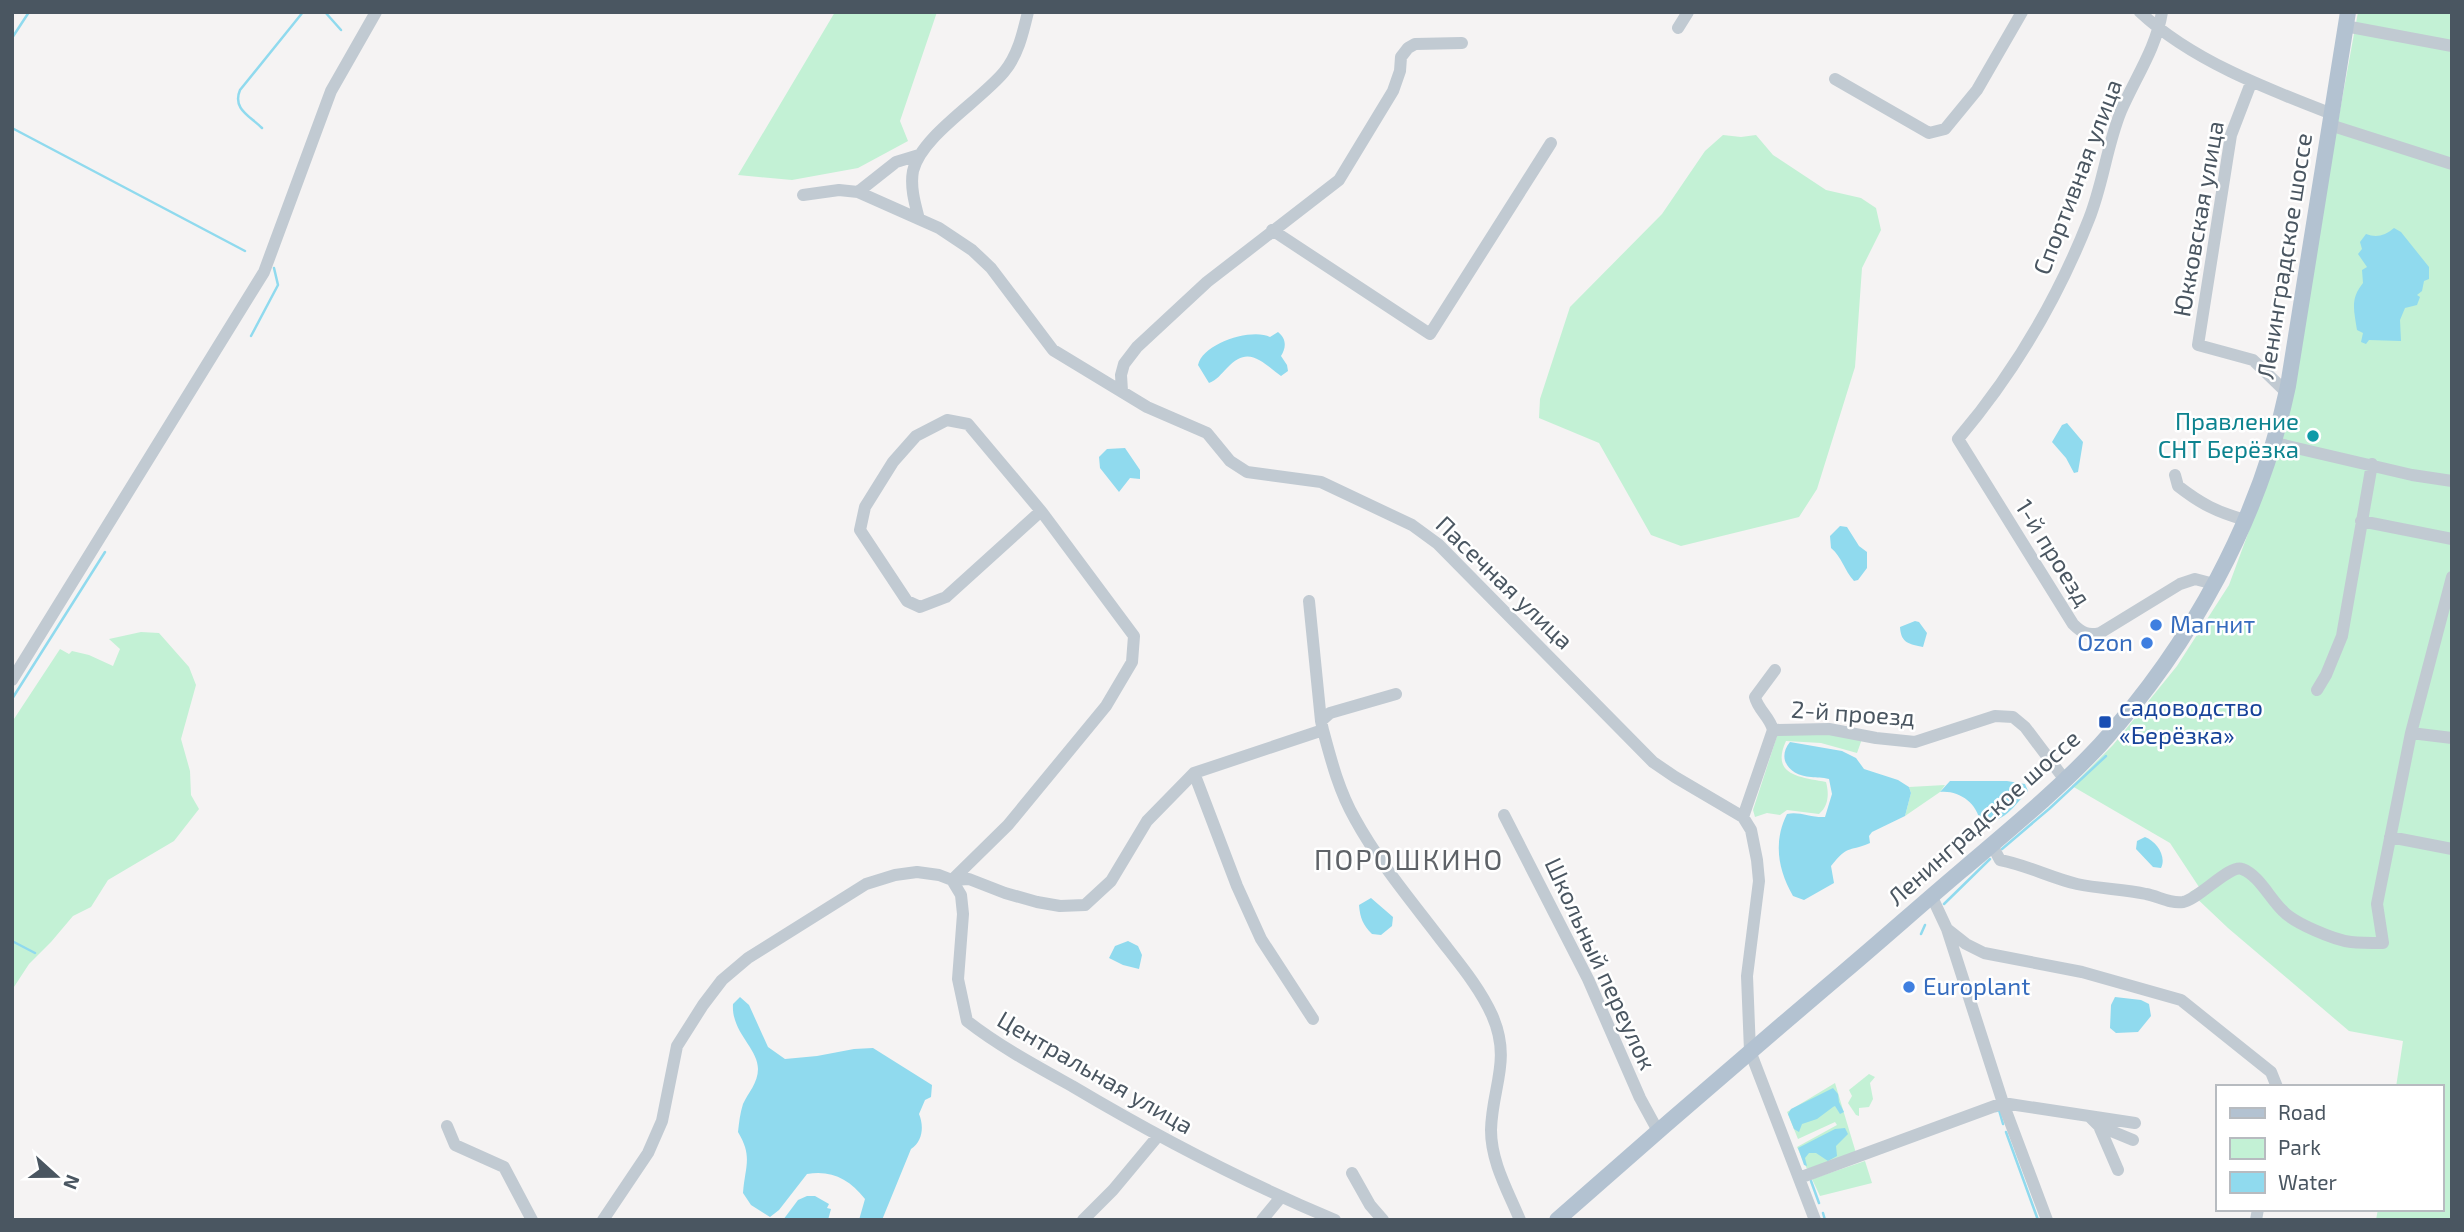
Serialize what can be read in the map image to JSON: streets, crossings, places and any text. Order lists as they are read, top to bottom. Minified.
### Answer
{"streets":{"main road":["Ленинградское шоссе"],"street":["Спортивная улица","Юкковская улица","1-й проезд","Пасечная улица","2-й проезд","Школьный переулок","Центральная улица"]},"crossings":[["Спортивная улица","1-й проезд"],["Юкковская улица","Ленинградское шоссе"],["Ленинградское шоссе","1-й проезд"],["Ленинградское шоссе","2-й проезд"],["Ленинградское шоссе","Школьный переулок"]],"districts":["ПОРОШКИНО"],"places":{"other":["Правление СНТ Берёзка","Магнит","Ozon","Europlant"],"transit":["садоводство «Берёзка»"]},"legend":["Road","Park","Water"],"north":"right"}
